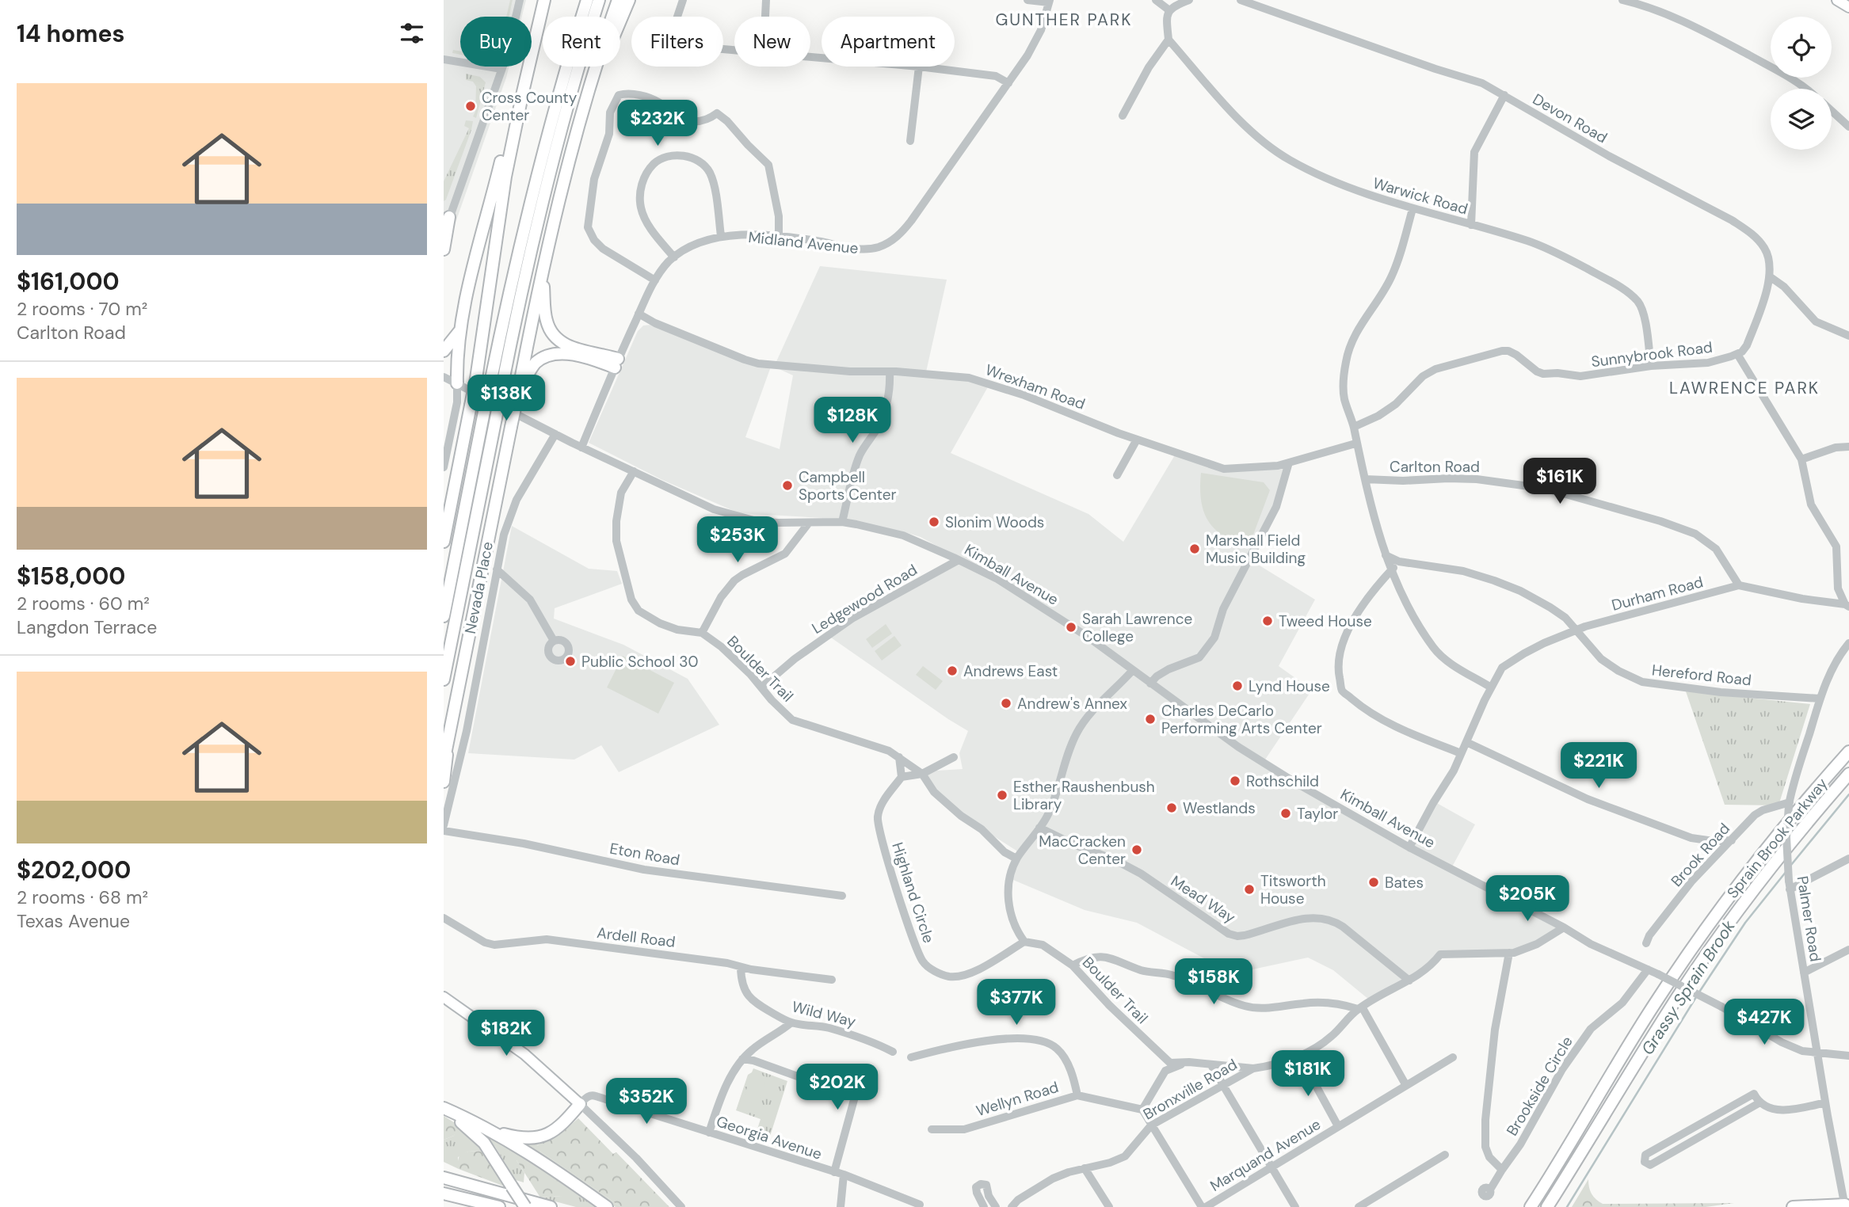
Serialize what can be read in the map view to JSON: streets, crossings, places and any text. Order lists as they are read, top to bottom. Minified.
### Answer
{"streets":{"highway":["Sprain Brook Parkway"],"street":["Devon Road","Warwick Road","Midland Avenue","Sunnybrook Road","Wrexham Road","Carlton Road","Kimball Avenue","Nevada Place","Durham Road","Ledgewood Road","Boulder Trail","Hereford Road","Eton Road","Brook Road","Highland Circle","Mead Way","Palmer Road","Ardell Road","Wild Way","Brookside Circle","Bronxville Road","Wellyn Road","Georgia Avenue","Marquand Avenue"]},"crossings":[["Warwick Road","Sunnybrook Road"],["Midland Avenue","Wrexham Road"],["Midland Avenue","Kimball Avenue"],["Carlton Road","Durham Road"],["Kimball Avenue","Nevada Place"],["Kimball Avenue","Durham Road"],["Kimball Avenue","Ledgewood Road"],["Kimball Avenue","Boulder Trail"],["Kimball Avenue","Palmer Road"],["Kimball Avenue","Brookside Circle"],["Kimball Avenue","Bronxville Road"],["Durham Road","Hereford Road"],["Ledgewood Road","Boulder Trail"],["Boulder Trail","Highland Circle"],["Boulder Trail","Bronxville Road"],["Hereford Road","Palmer Road"],["Brook Road","Palmer Road"],["Mead Way","Bronxville Road"],["Ardell Road","Wild Way"],["Brookside Circle","Bronxville Road"]],"districts":["GUNTHER PARK","LAWRENCE PARK"],"water":["Grassy Sprain Brook"],"places":["Cross County Center","Campbell Sports Center","Slonim Woods","Marshall Field Music Building","Tweed House","Sarah Lawrence College","Public School 30","Andrews East","Lynd House","Andrew's Annex","Charles DeCarlo Performing Arts Center","Rothschild","Esther Raushenbush Library","Westlands","Taylor","MacCracken Center","Bates","Titsworth House"],"page":{"heading":"14 homes","chip":["Buy","Rent","Filters","New","Apartment"],"list":[{"name":"$161,000","note":"2 rooms · 70 m² · Carlton Road"},{"name":"$158,000","note":"2 rooms · 60 m² · Langdon Terrace"},{"name":"$202,000","note":"2 rooms · 68 m² · Texas Avenue"}],"price":["$232K","$138K","$128K","$161K","$253K","$221K","$205K","$158K","$377K","$427K","$182K","$181K","$202K","$352K"]}}
